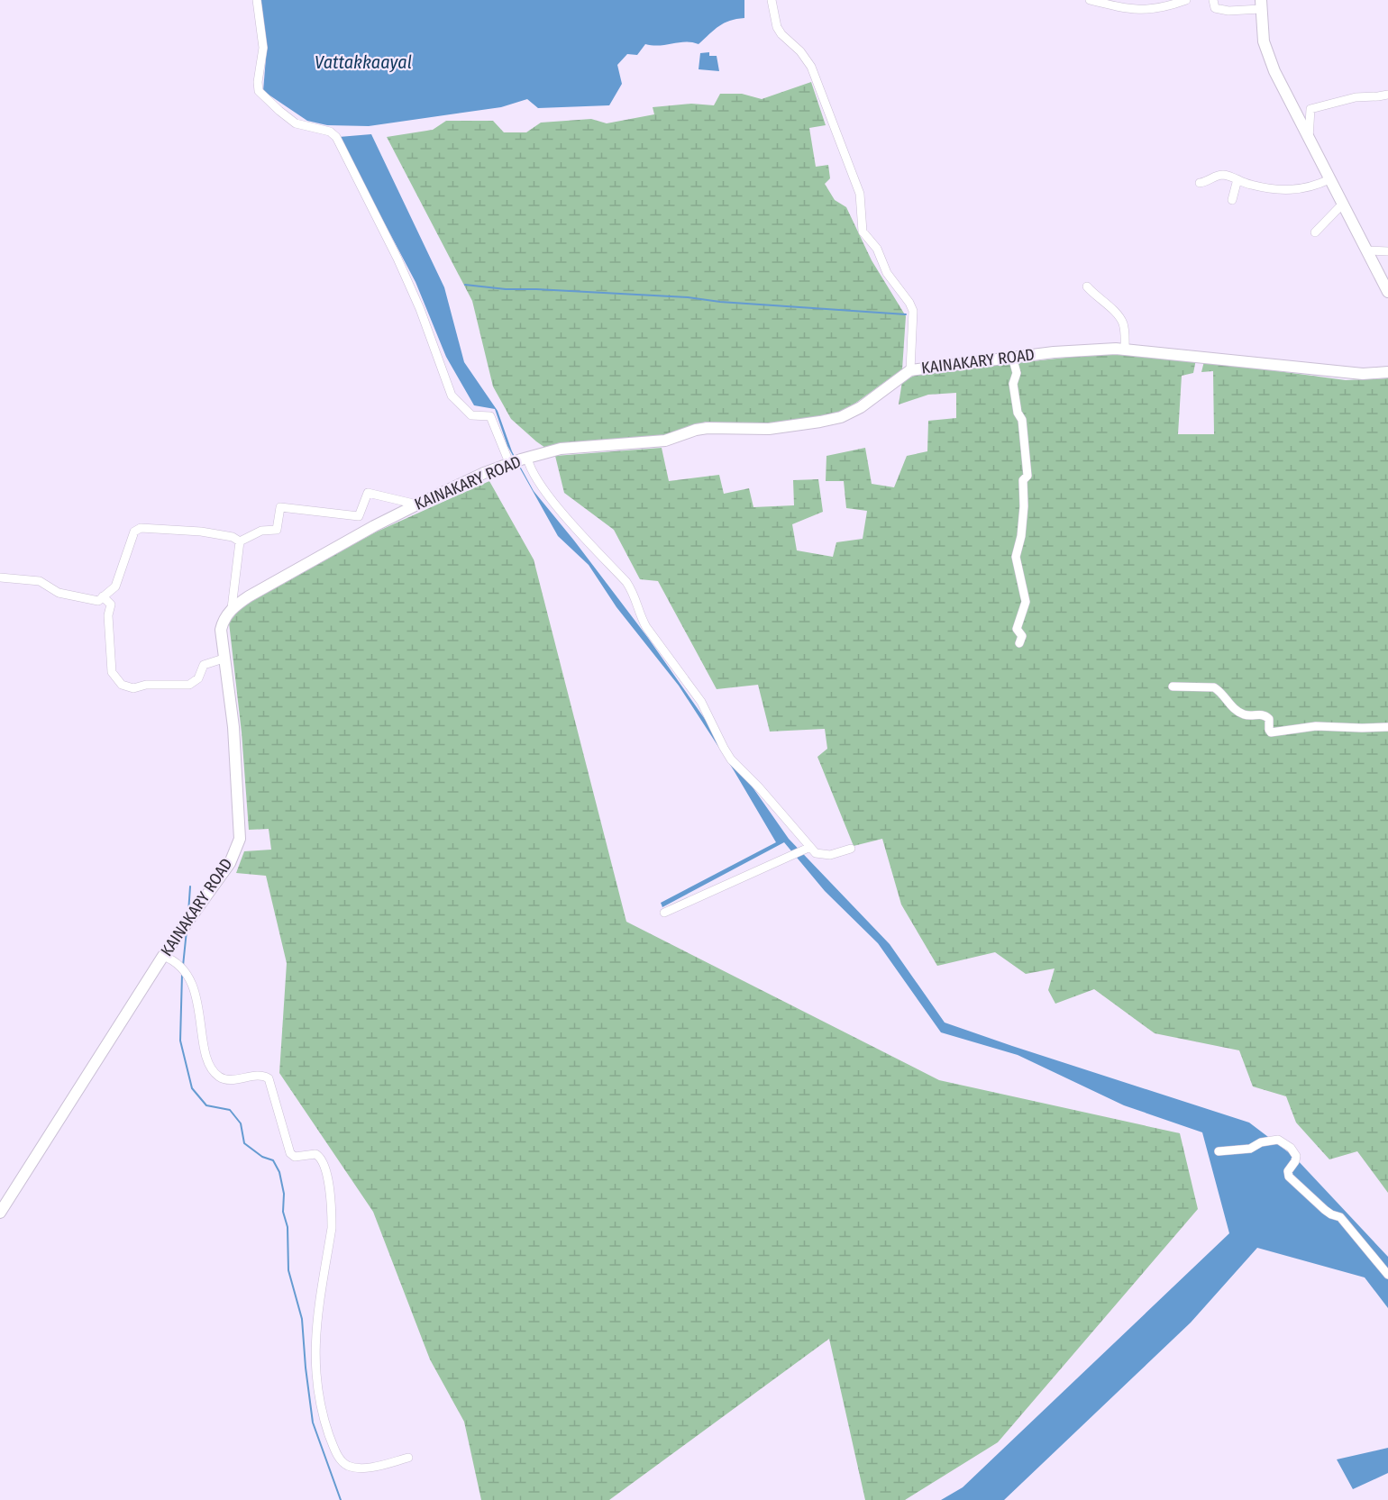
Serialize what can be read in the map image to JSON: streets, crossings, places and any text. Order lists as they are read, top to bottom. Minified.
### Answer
{"streets":{"main road":["KAINAKARY ROAD"]},"water":["Vattakkaayal"]}
